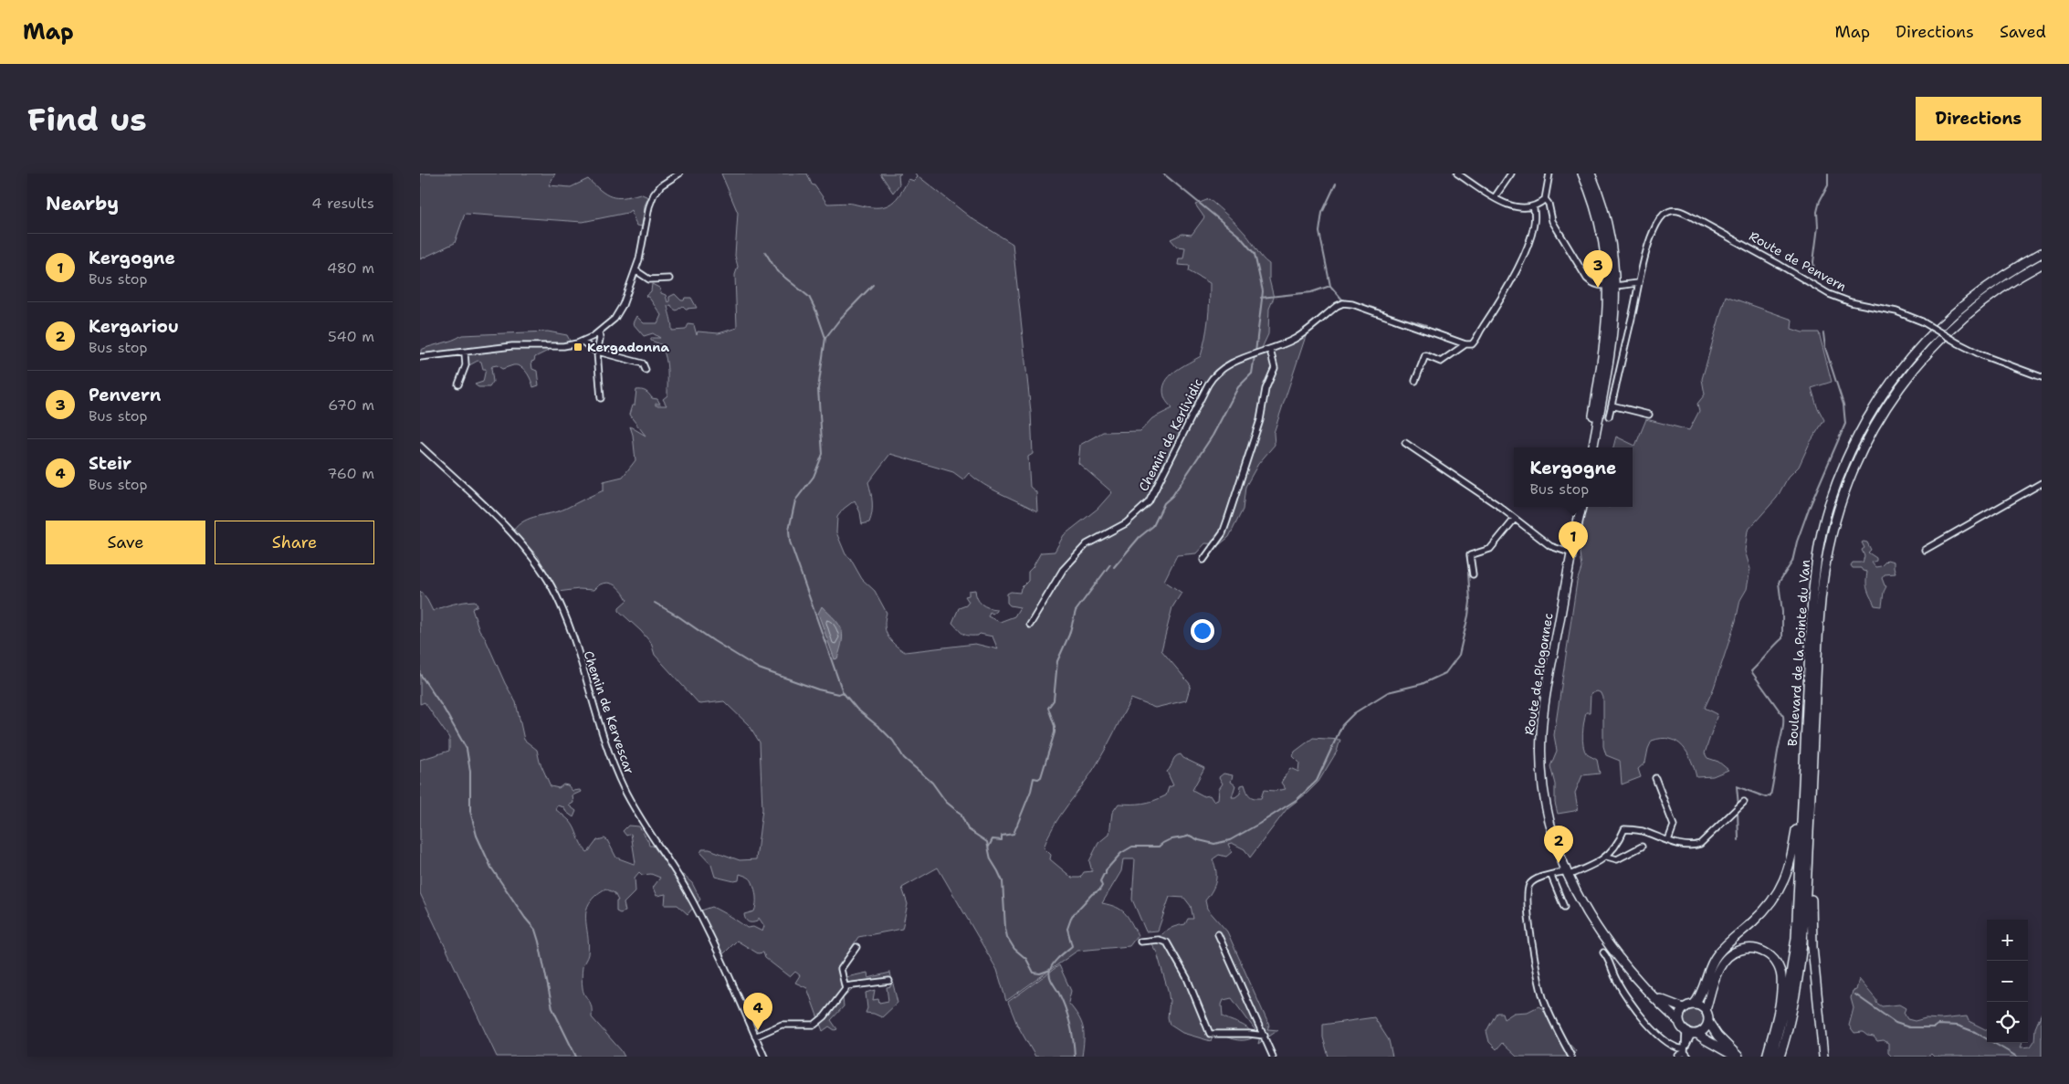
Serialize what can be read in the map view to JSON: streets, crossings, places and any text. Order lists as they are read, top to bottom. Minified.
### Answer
{"streets":{"main road":["Boulevard de la Pointe du Van","Route de Plogonnec"],"street":["Route de Penvern","Chemin de Kerlividic","Chemin de Kervescar"]},"places":{"transit":["Kergadonna"]},"page":{"header":"Map","nav":["Map","Directions","Saved"],"buttons":["Directions",["Save","Share"]],"title":"Find us","heading":["Nearby","4 results"],"list":[{"mark":"1","name":"Kergogne","note":"Bus stop","value":"480 m"},{"mark":"2","name":"Kergariou","note":"Bus stop","value":"540 m"},{"mark":"3","name":"Penvern","note":"Bus stop","value":"670 m"},{"mark":"4","name":"Steir","note":"Bus stop","value":"760 m"}],"pins":["3","1","2","4"],"popup":["Kergogne","Bus stop"],"map_buttons":["+","−"]}}
